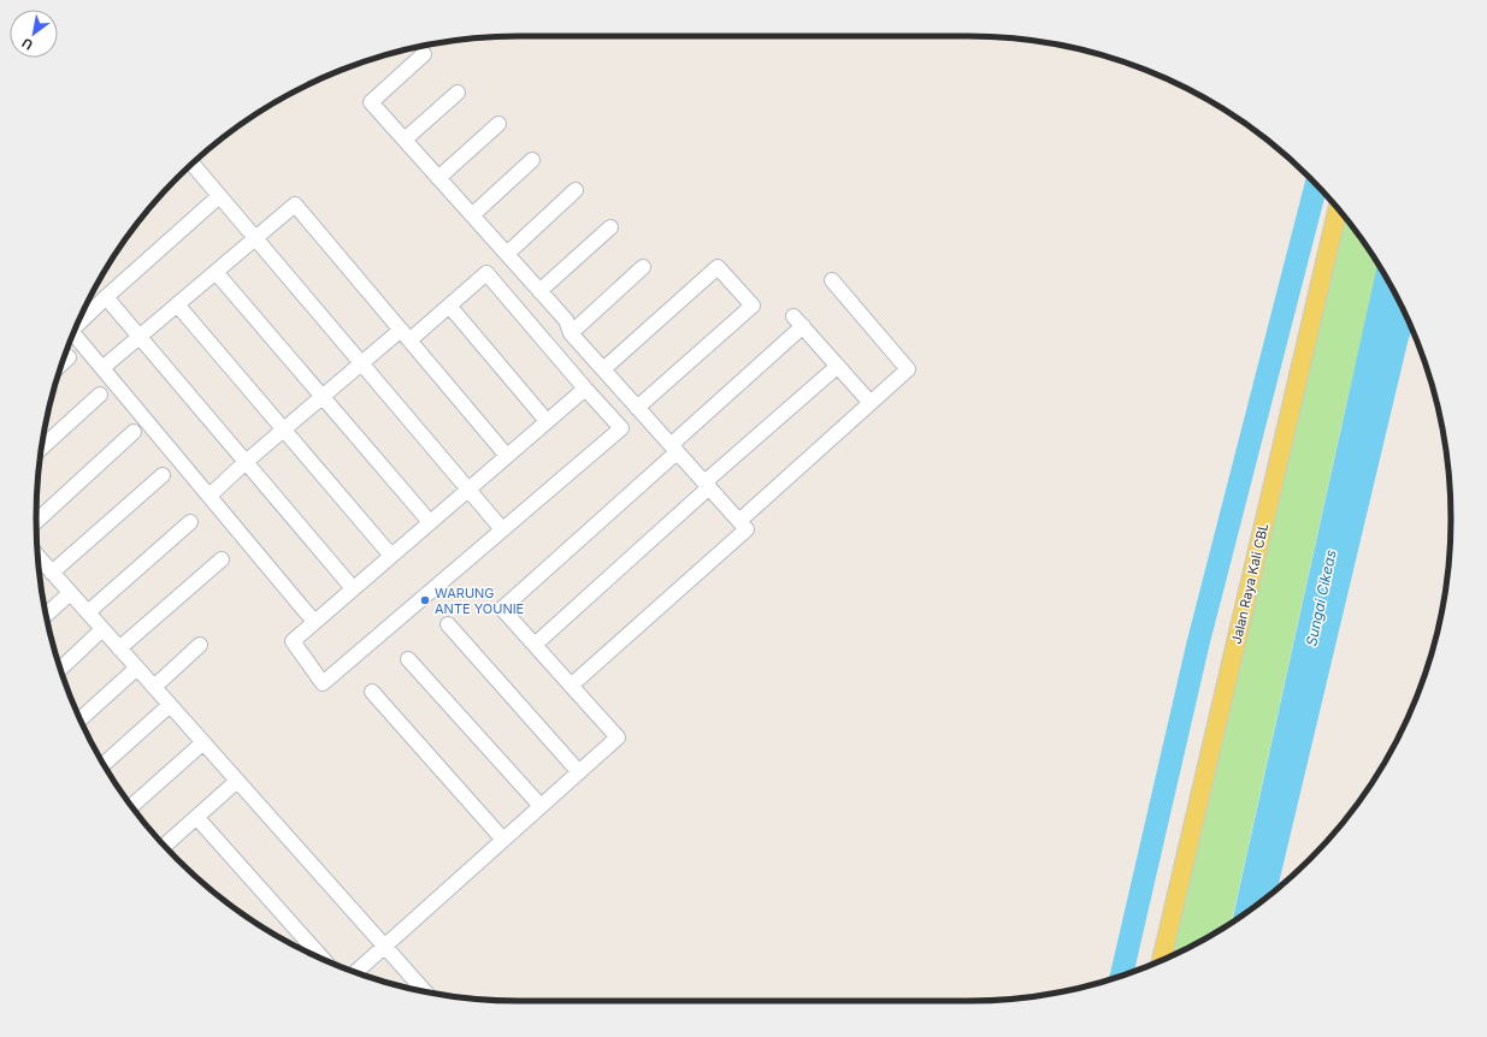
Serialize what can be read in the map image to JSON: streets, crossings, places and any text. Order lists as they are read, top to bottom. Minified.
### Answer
{"streets":{"main road":["Jalan Raya Kali CBL"]},"water":["Sungai Cikeas"],"places":["WARUNG ANTE YOUNIE"],"north":"bottom left"}
